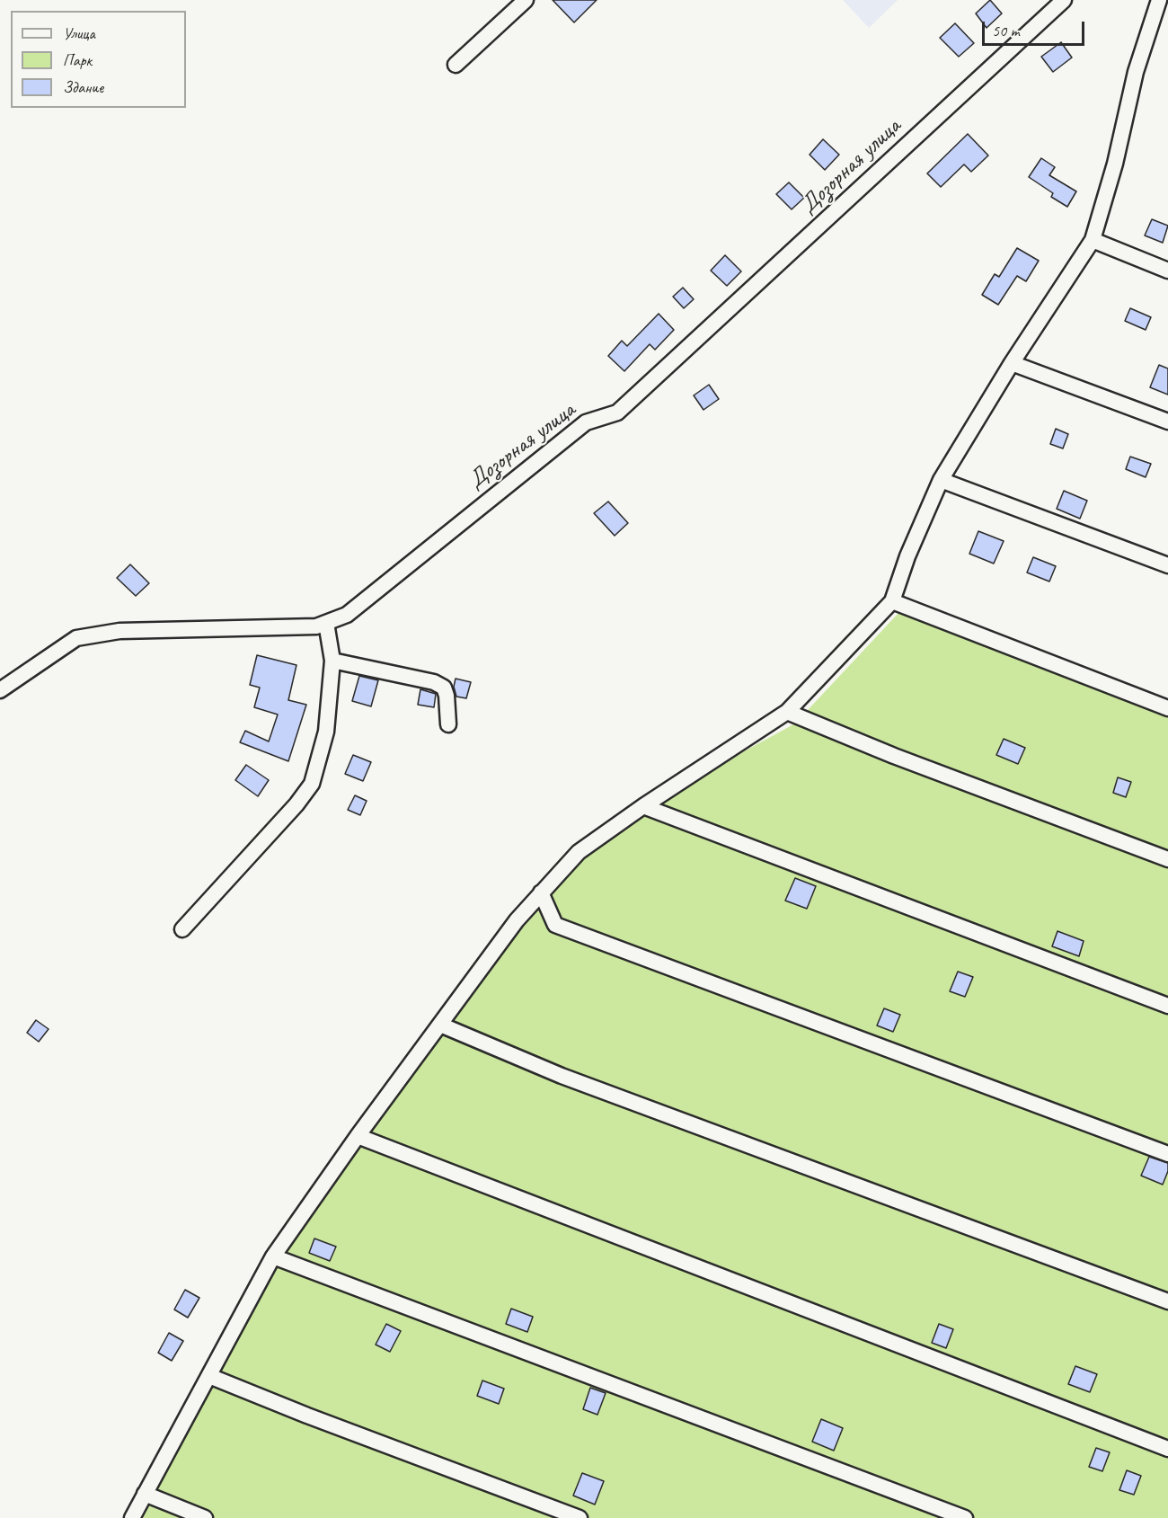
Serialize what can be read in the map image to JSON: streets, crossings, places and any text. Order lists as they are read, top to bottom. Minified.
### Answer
{"streets":{"street":["Дозорная улица"]},"legend":["Улица","Парк","Здание"],"scale_bar":"50 m"}
